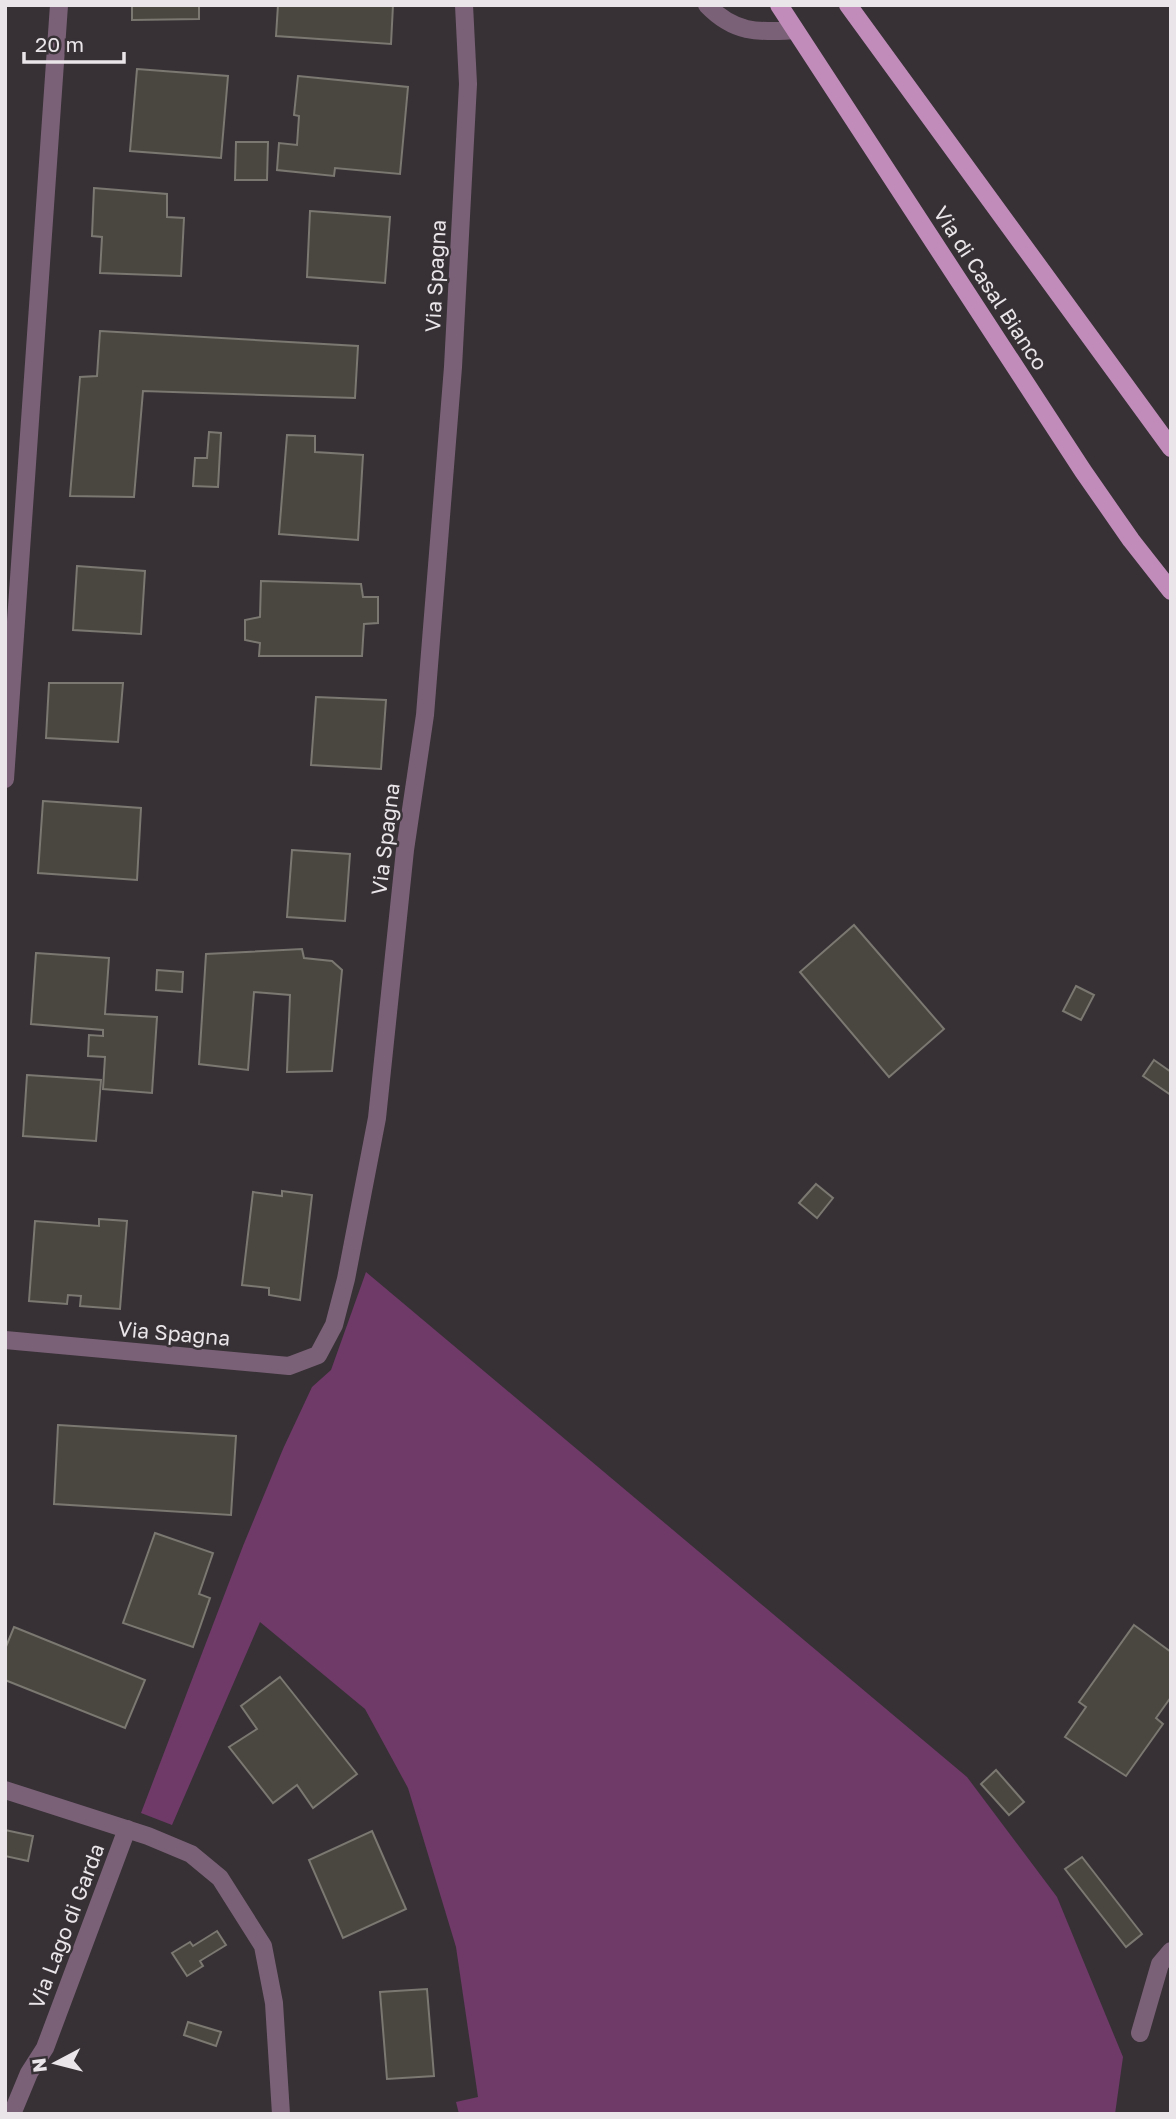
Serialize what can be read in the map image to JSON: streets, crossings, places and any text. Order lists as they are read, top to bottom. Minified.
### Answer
{"streets":{"main road":["Via di Casal Bianco"],"street":["Via Spagna","Via Lago di Garda"]},"scale_bar":"20 m","north":"left"}
